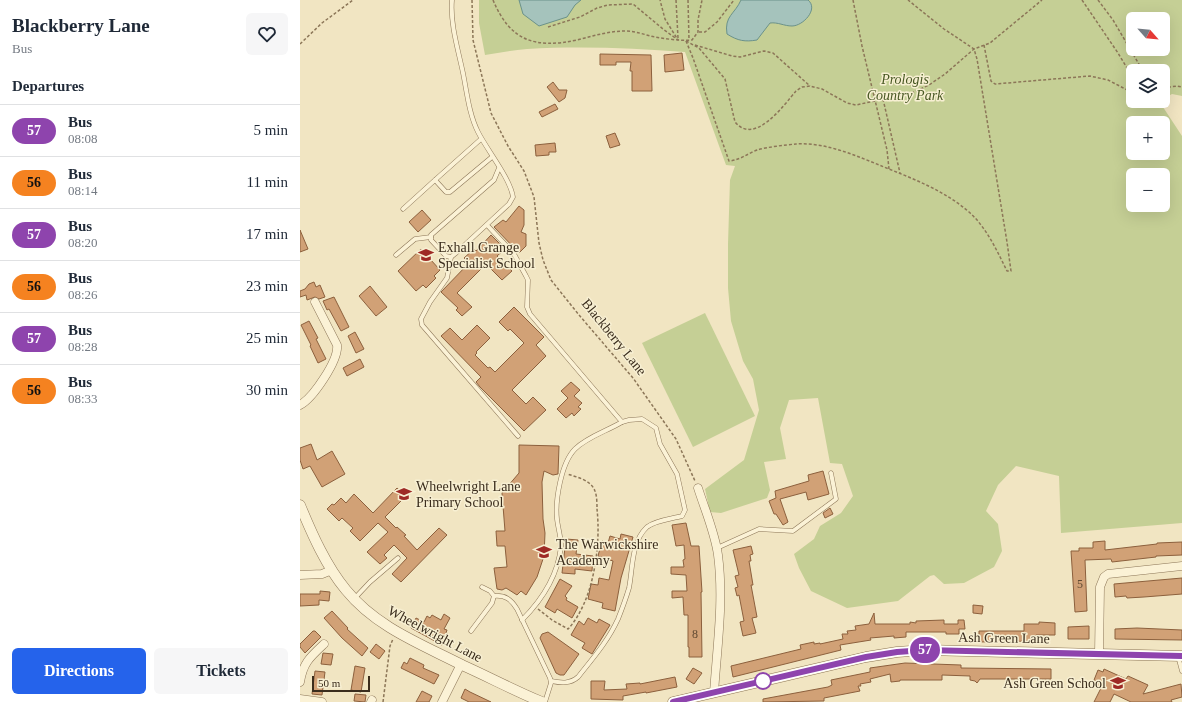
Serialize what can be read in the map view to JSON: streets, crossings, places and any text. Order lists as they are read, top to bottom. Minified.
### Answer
{"streets":{"street":["Wheelwright Lane","Ash Green Lane"],"path":["Blackberry Lane"]},"parks":["Prologis Country Park"],"places":{"school or university":["Exhall Grange Specialist School","Wheelwright Lane Primary School","The Warwickshire Academy","Ash Green School"]},"lines":["bus line 57"],"house_numbers":["5","8"],"scale_bar":"50 m","north":"bottom right","page":{"heading":[["Blackberry Lane","Bus"],"Departures"],"on_map":"57","map_buttons":["+","−"],"list":[{"mark":"57","name":"Bus","note":"08:08","value":"5 min"},{"mark":"56","name":"Bus","note":"08:14","value":"11 min"},{"mark":"57","name":"Bus","note":"08:20","value":"17 min"},{"mark":"56","name":"Bus","note":"08:26","value":"23 min"},{"mark":"57","name":"Bus","note":"08:28","value":"25 min"},{"mark":"56","name":"Bus","note":"08:33","value":"30 min"}],"buttons":["Directions","Tickets"],"scale":"50 m"}}
